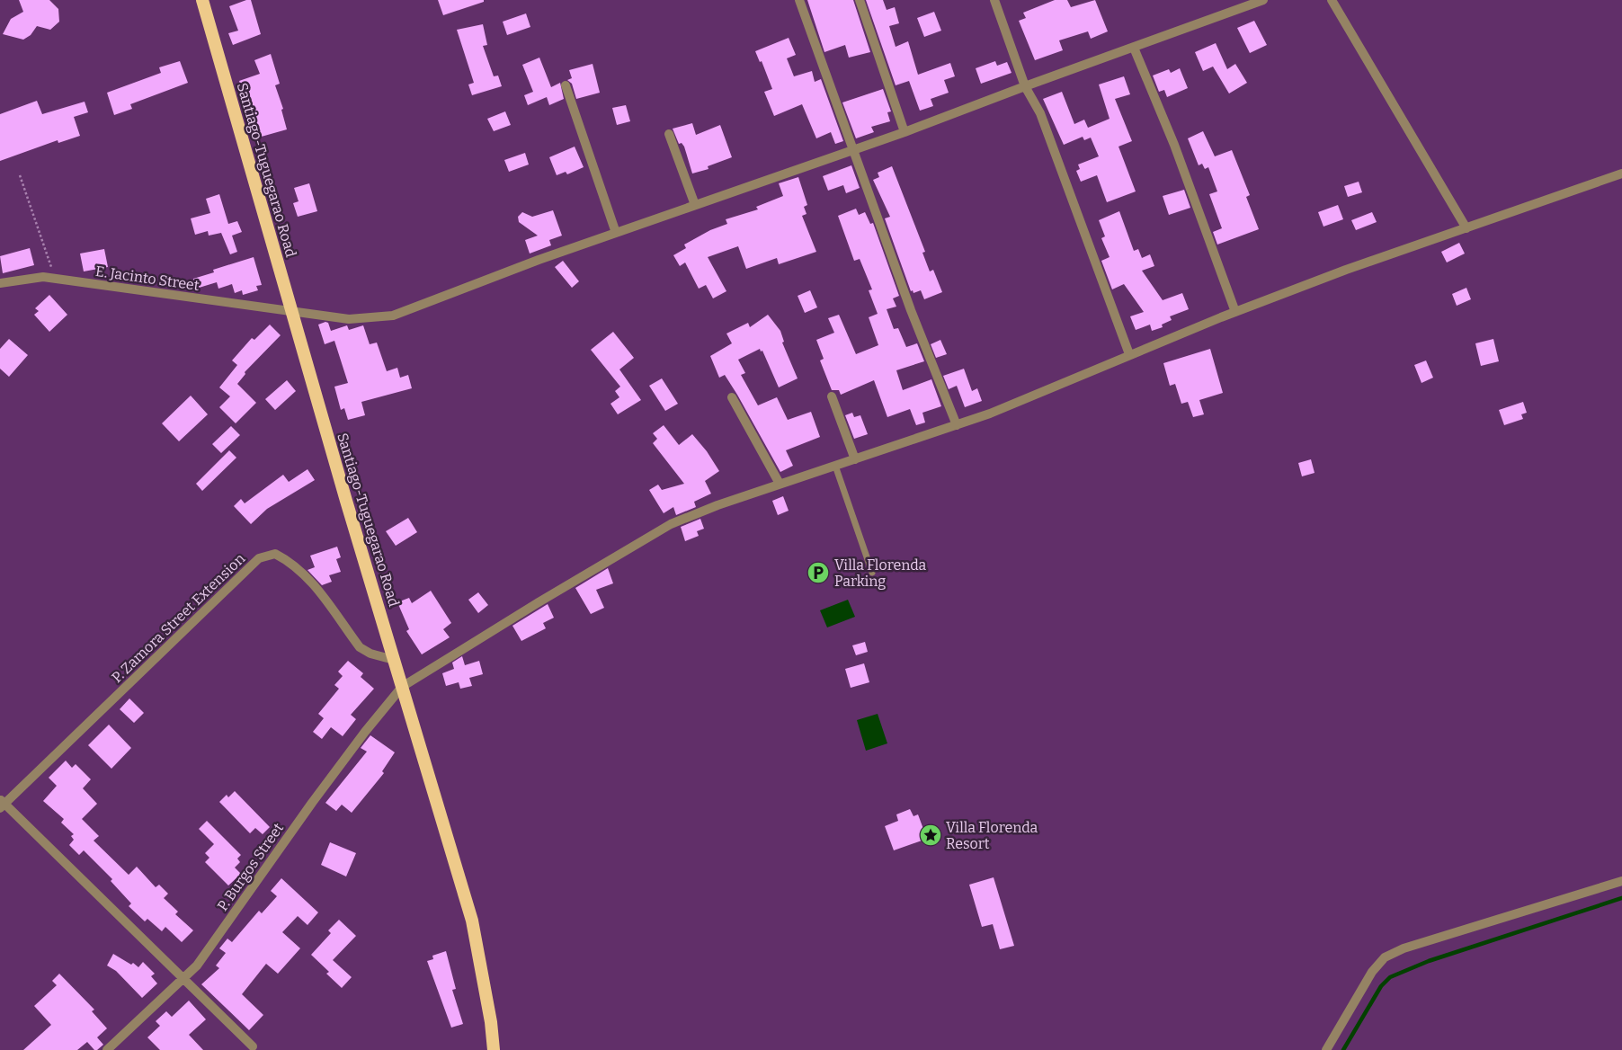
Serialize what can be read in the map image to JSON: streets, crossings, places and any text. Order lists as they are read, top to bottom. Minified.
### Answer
{"streets":{"highway":["Santiago-Tuguegarao Road"],"street":["E. Jacinto Street","P. Zamora Street Extension","P. Burgos Street"]},"crossings":[["Santiago-Tuguegarao Road","E. Jacinto Street"],["Santiago-Tuguegarao Road","P. Zamora Street Extension"],["Santiago-Tuguegarao Road","P. Burgos Street"]],"places":{"parking":["Villa Florenda Parking"],"place":["Villa Florenda Resort"]}}
